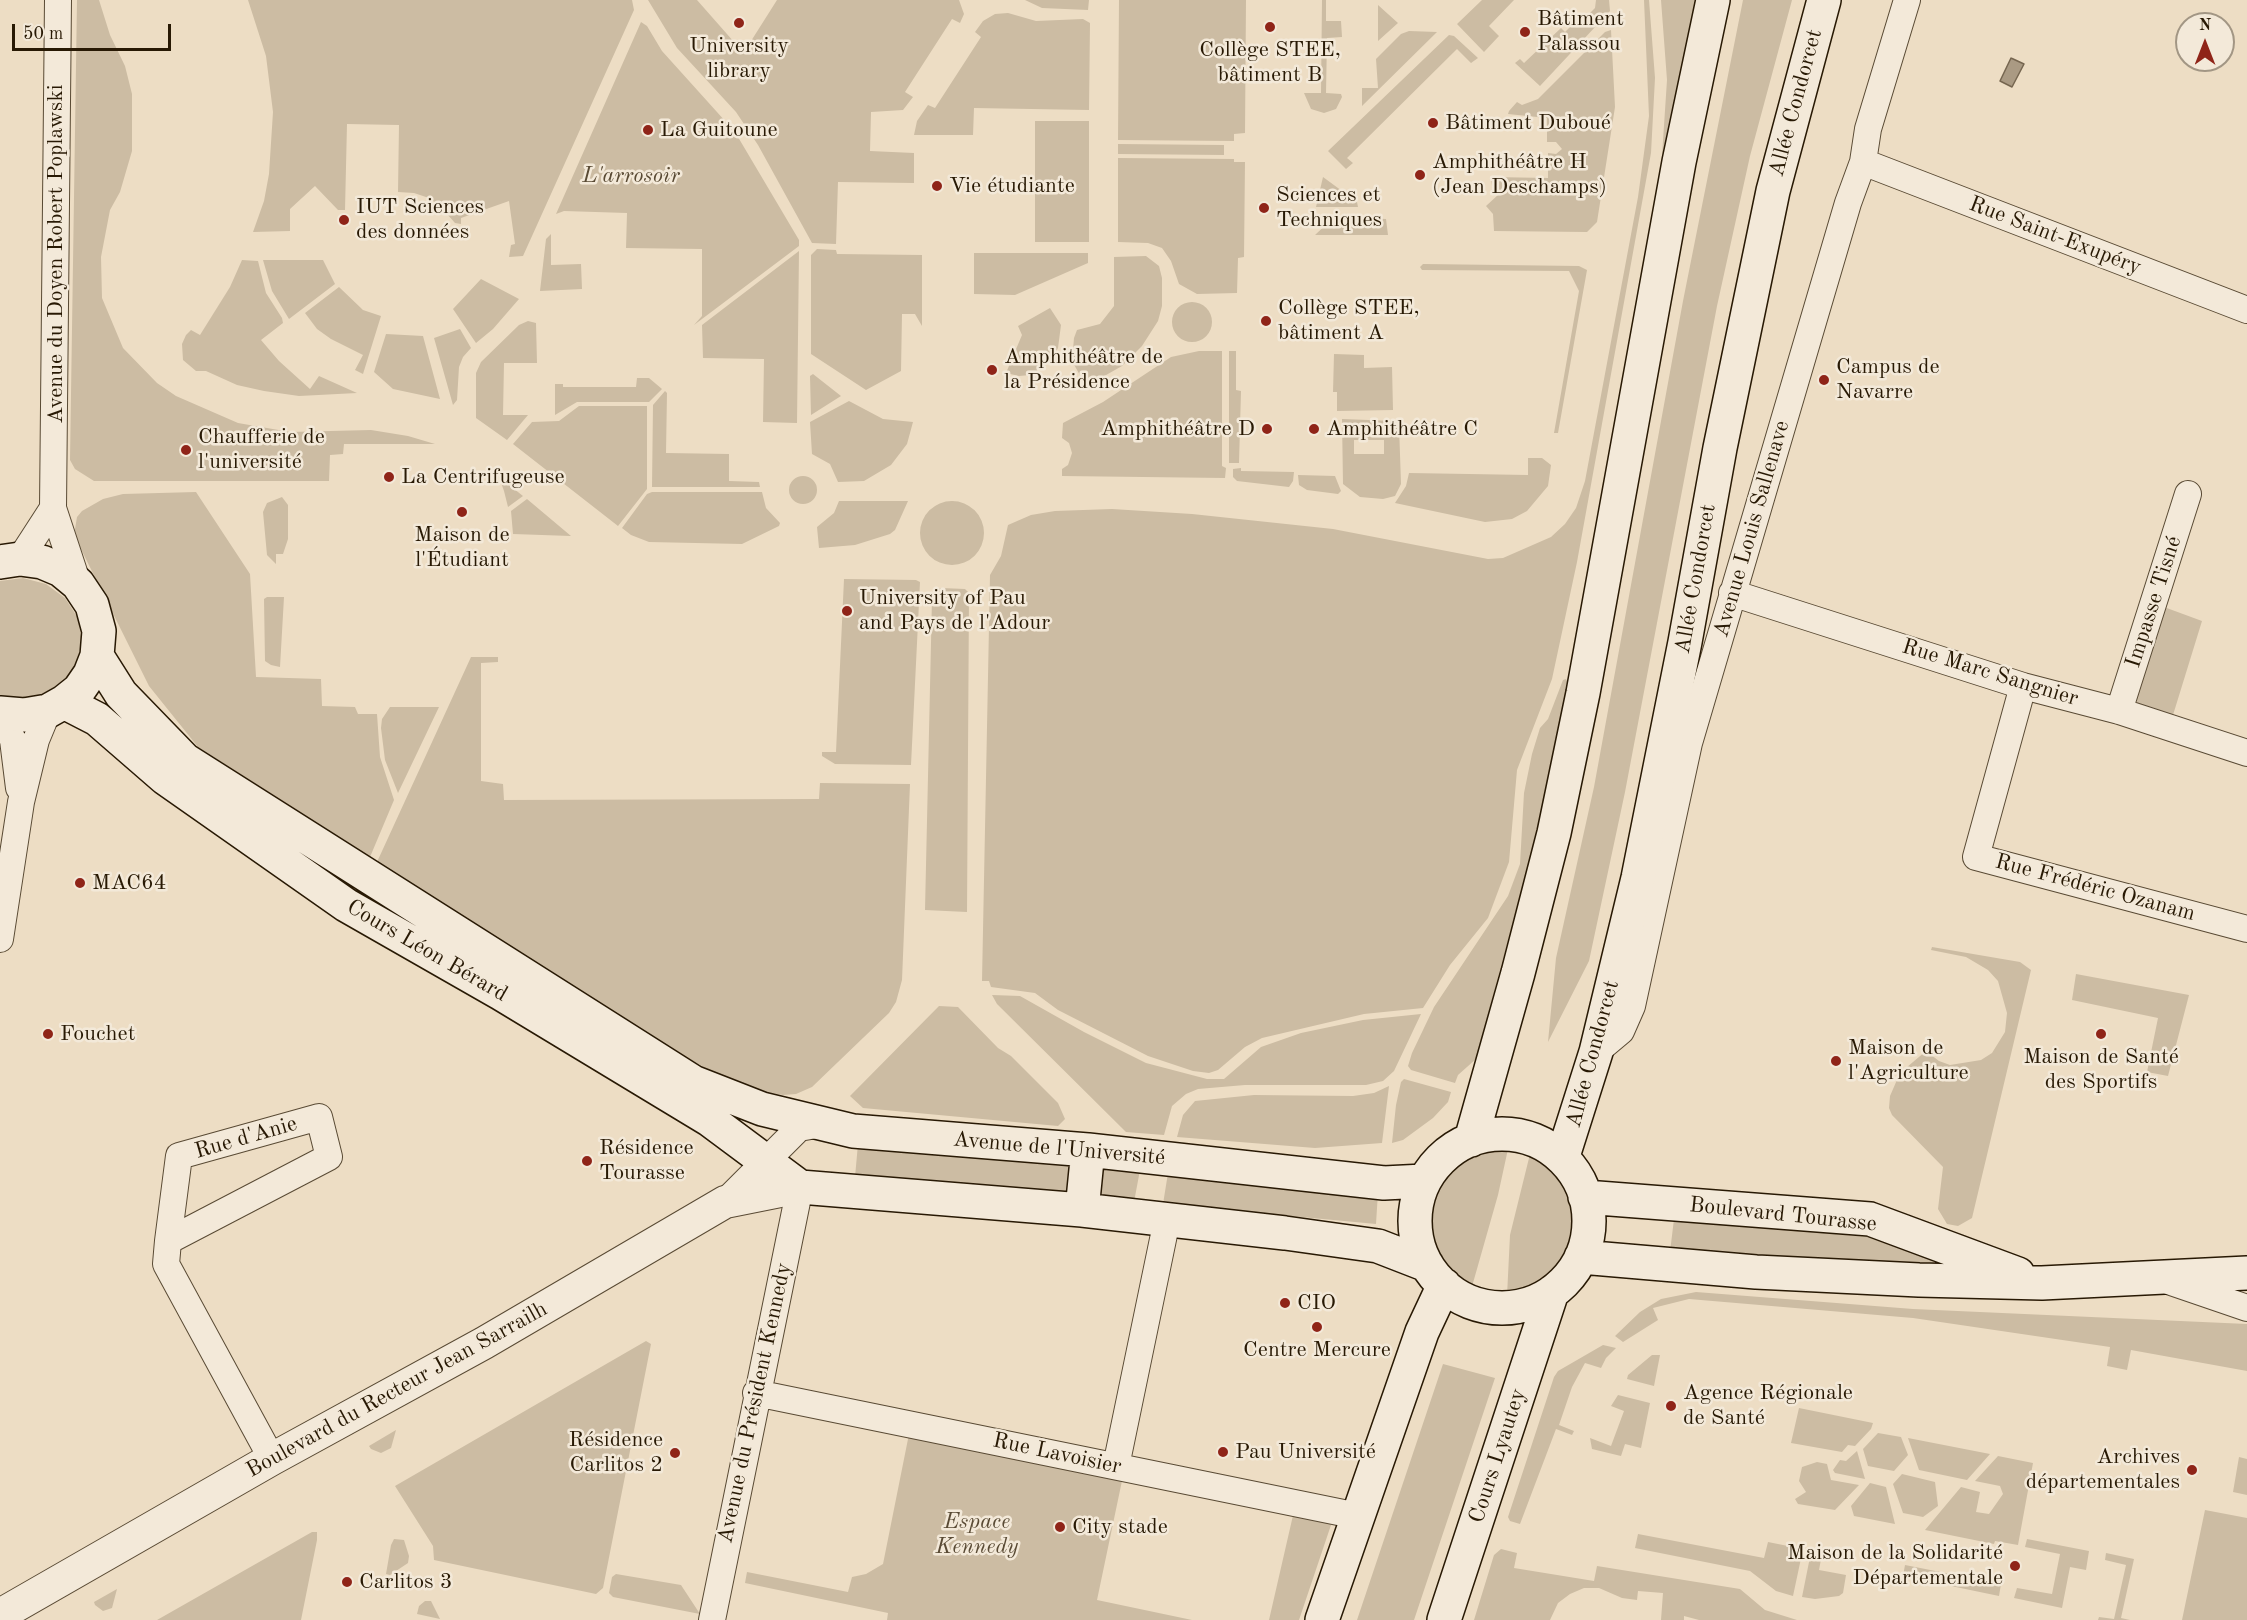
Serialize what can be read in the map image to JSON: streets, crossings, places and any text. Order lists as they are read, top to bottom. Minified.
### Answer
{"streets":{"main road":["Allée Condorcet","Cours Léon Bérard","Avenue de l'Université","Boulevard Tourasse","Cours Lyautey"],"street":["Rue Saint-Exupéry","Avenue du Doyen Robert Poplawski","Avenue Louis Sallenave","Impasse Tisné","Rue Marc Sangnier","Rue Frédéric Ozanam","Rue d'Anie","Boulevard du Recteur Jean Sarrailh","Avenue du Président Kennedy","Rue Lavoisier"]},"crossings":[["Allée Condorcet","Avenue Louis Sallenave"],["Allée Condorcet","Avenue de l'Université"],["Allée Condorcet","Boulevard Tourasse"],["Allée Condorcet","Cours Lyautey"],["Rue Saint-Exupéry","Avenue Louis Sallenave"],["Avenue Louis Sallenave","Rue Marc Sangnier"],["Impasse Tisné","Rue Marc Sangnier"],["Rue Marc Sangnier","Rue Frédéric Ozanam"],["Cours Léon Bérard","Avenue de l'Université"],["Cours Léon Bérard","Boulevard du Recteur Jean Sarrailh"],["Cours Léon Bérard","Avenue du Président Kennedy"],["Rue d'Anie","Boulevard du Recteur Jean Sarrailh"],["Avenue de l'Université","Boulevard Tourasse"],["Avenue de l'Université","Cours Lyautey"],["Boulevard Tourasse","Cours Lyautey"],["Boulevard du Recteur Jean Sarrailh","Avenue du Président Kennedy"],["Avenue du Président Kennedy","Rue Lavoisier"]],"parks":["L'arrosoir","Espace Kennedy"],"places":["University library","Collège STEE, bâtiment B","Bâtiment Palassou","Bâtiment Duboué","La Guitoune","Amphithéâtre H (Jean Deschamps)","Vie étudiante","Sciences et Techniques","IUT Sciences des données","Collège STEE, bâtiment A","Amphithéâtre de la Présidence","Campus de Navarre","Amphithéâtre D","Amphithéâtre C","Chaufferie de l'université","La Centrifugeuse","Maison de l'Étudiant","University of Pau and Pays de l'Adour","MAC64","Fouchet","Maison de Santé des Sportifs","Maison de l'Agriculture","Résidence Tourasse","CIO","Centre Mercure","Agence Régionale de Santé","Pau Université","Résidence Carlitos 2","Archives départementales","City stade","Maison de la Solidarité Départementale","Carlitos 3"],"scale_bar":"50 m","north":"top"}
